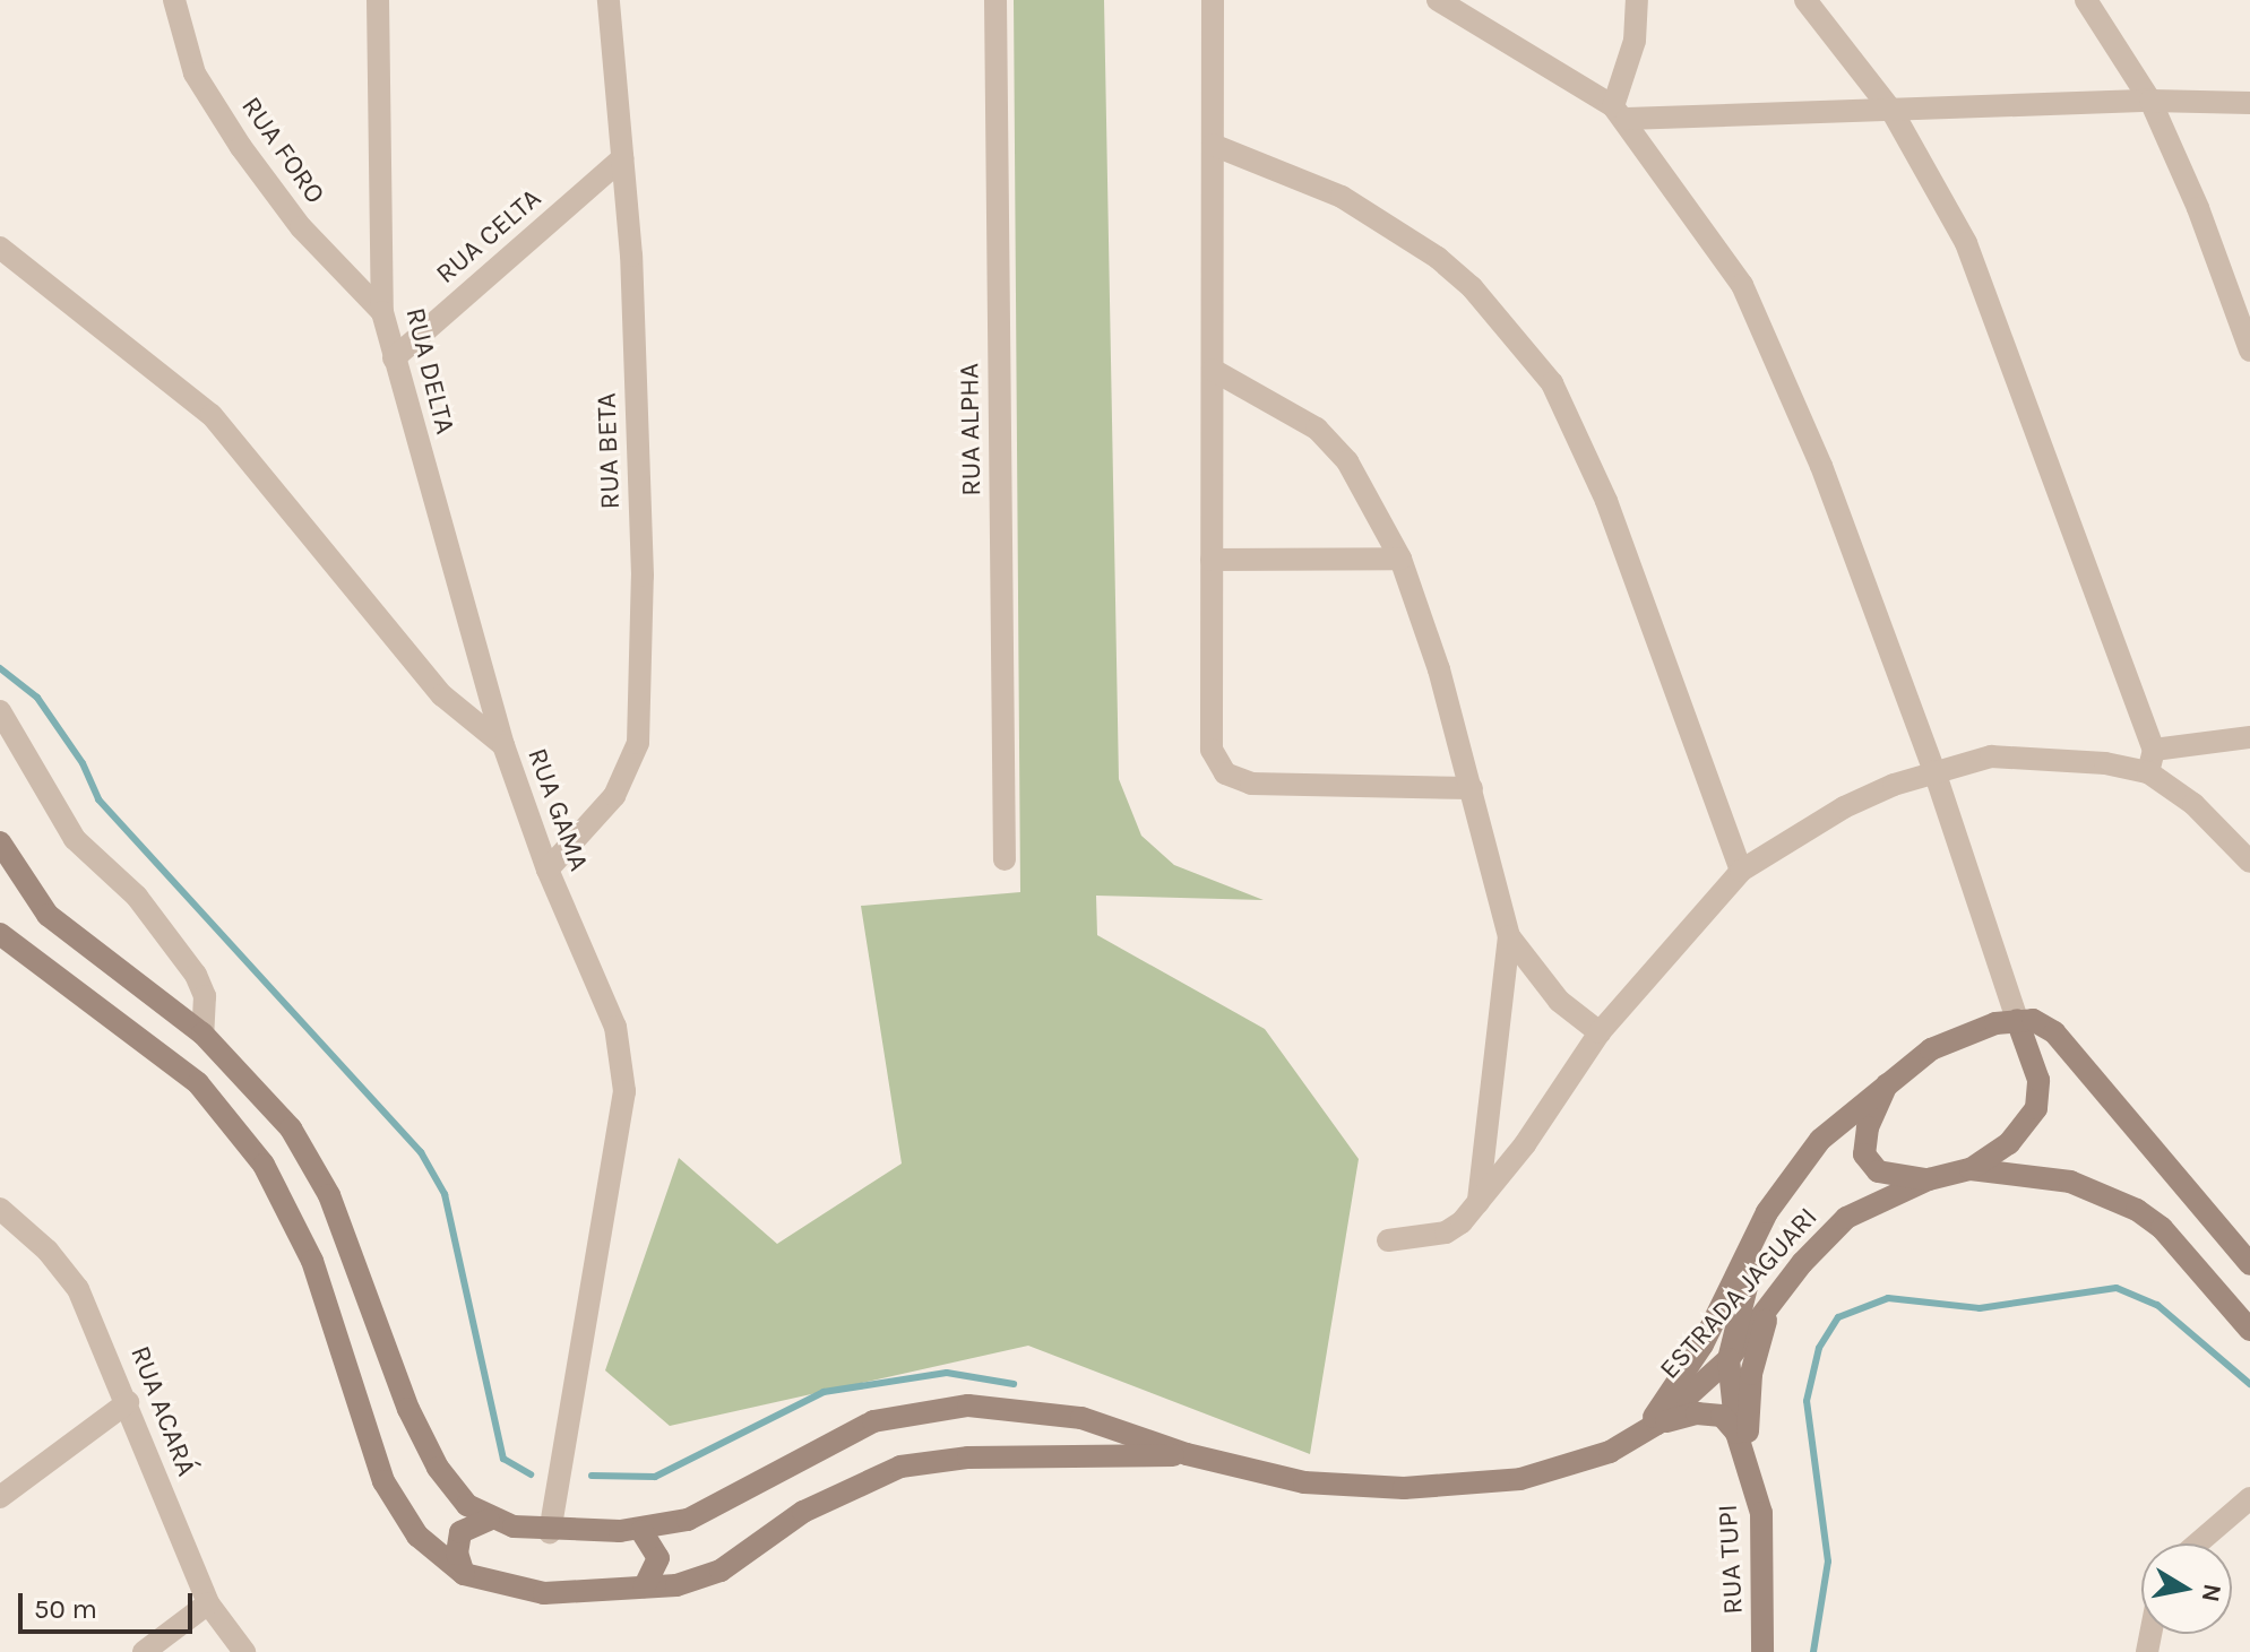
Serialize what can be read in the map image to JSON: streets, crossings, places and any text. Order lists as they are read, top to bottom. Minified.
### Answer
{"streets":{"main road":["ESTRADA JAGUARI","RUA TUPI"],"street":["RUA FORO","RUA CELTA","RUA DELTA","RUA ALPHA","RUA BETA","RUA GAMA","RUA ACARÁ"]},"crossings":[["RUA FORO","RUA DELTA"],["RUA CELTA","RUA DELTA"],["RUA CELTA","RUA BETA"],["RUA DELTA","RUA GAMA"],["RUA BETA","RUA GAMA"],["ESTRADA JAGUARI","RUA TUPI"]],"scale_bar":"50 m","north":"right"}
